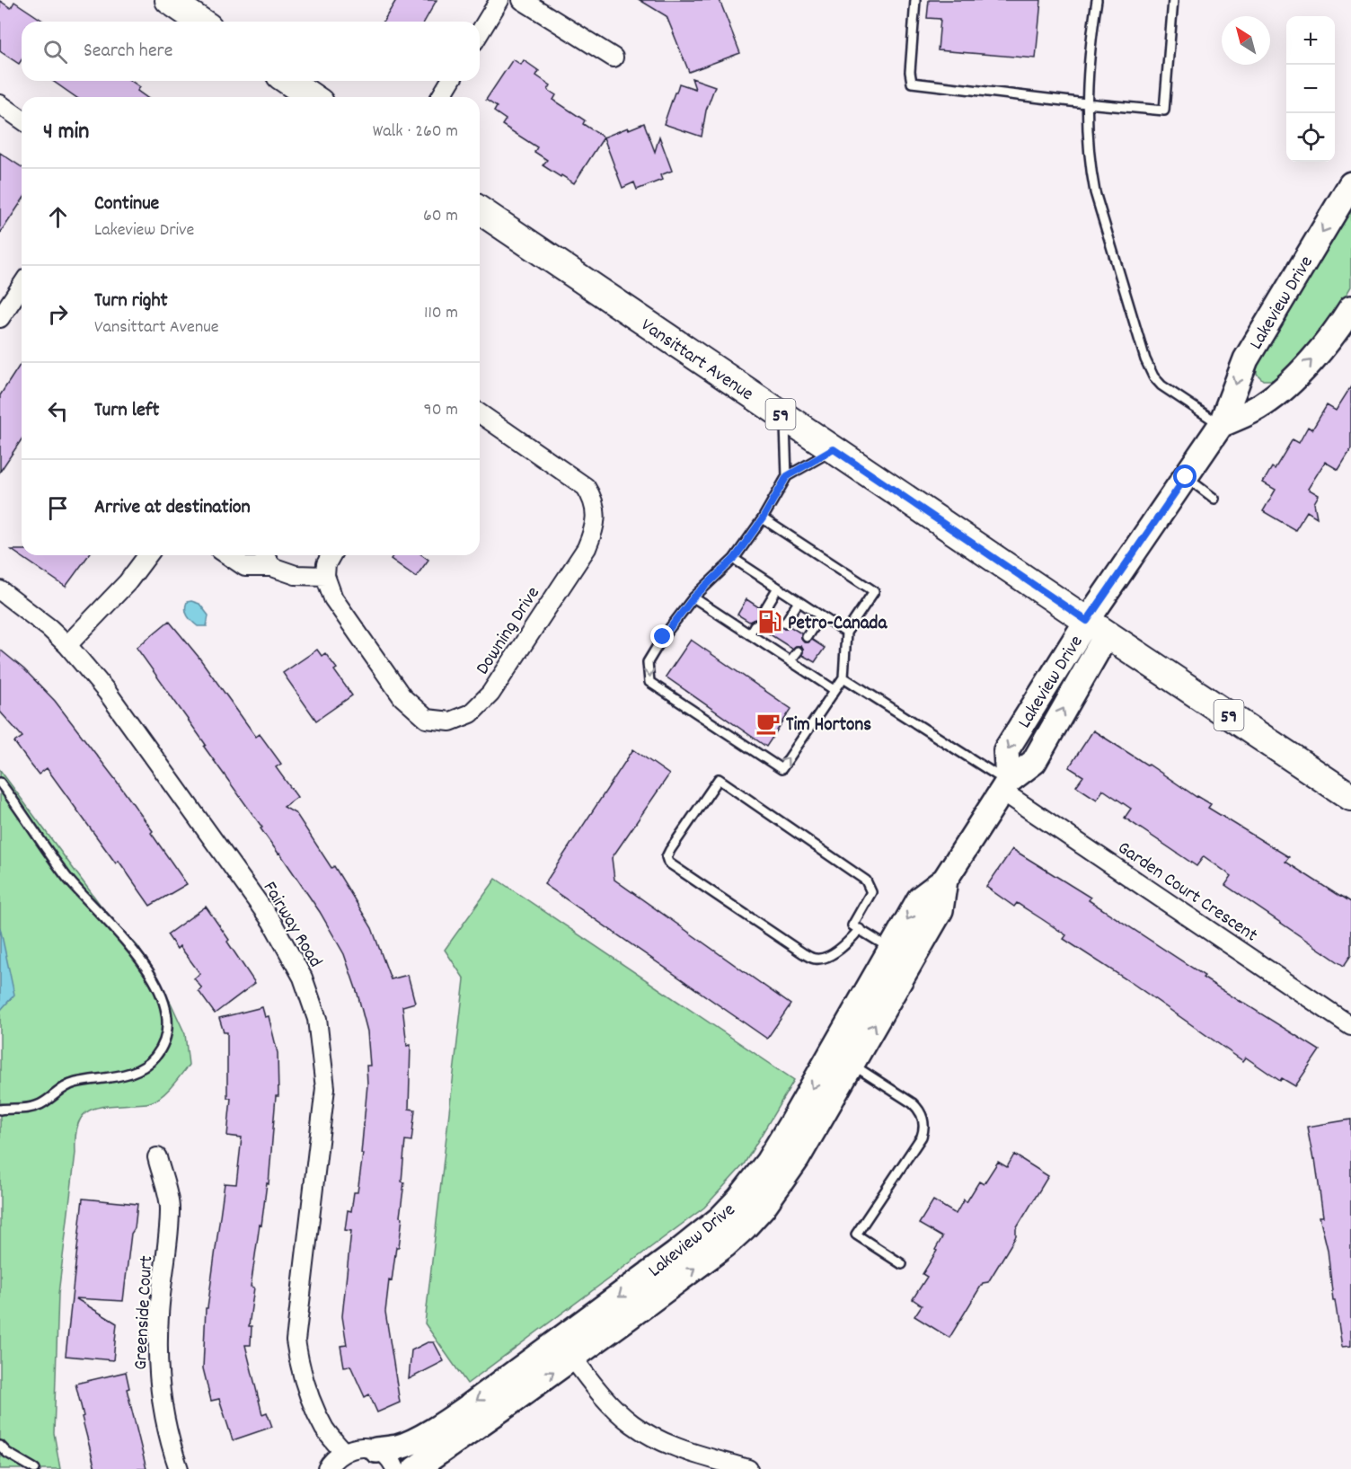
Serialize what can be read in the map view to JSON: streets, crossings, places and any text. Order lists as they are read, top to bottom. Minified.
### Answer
{"streets":{"main road":["Vansittart Avenue","59"],"street":["Lakeview Drive","Downing Drive","Garden Court Crescent","Fairway Road","Greenside Court"]},"crossings":[["Lakeview Drive","Vansittart Avenue"],["Lakeview Drive","Garden Court Crescent"]],"places":{"fuel station":["Petro-Canada"],"cafe":["Tim Hortons"]},"north":"top left","page":{"map_buttons":["+","−"],"search":"Search here","heading":["4 min","Walk · 260 m"],"list":[["Continue","Lakeview Drive","60 m"],["Turn right","Vansittart Avenue","110 m"],["Turn left","90 m"],"Arrive at destination"]}}
